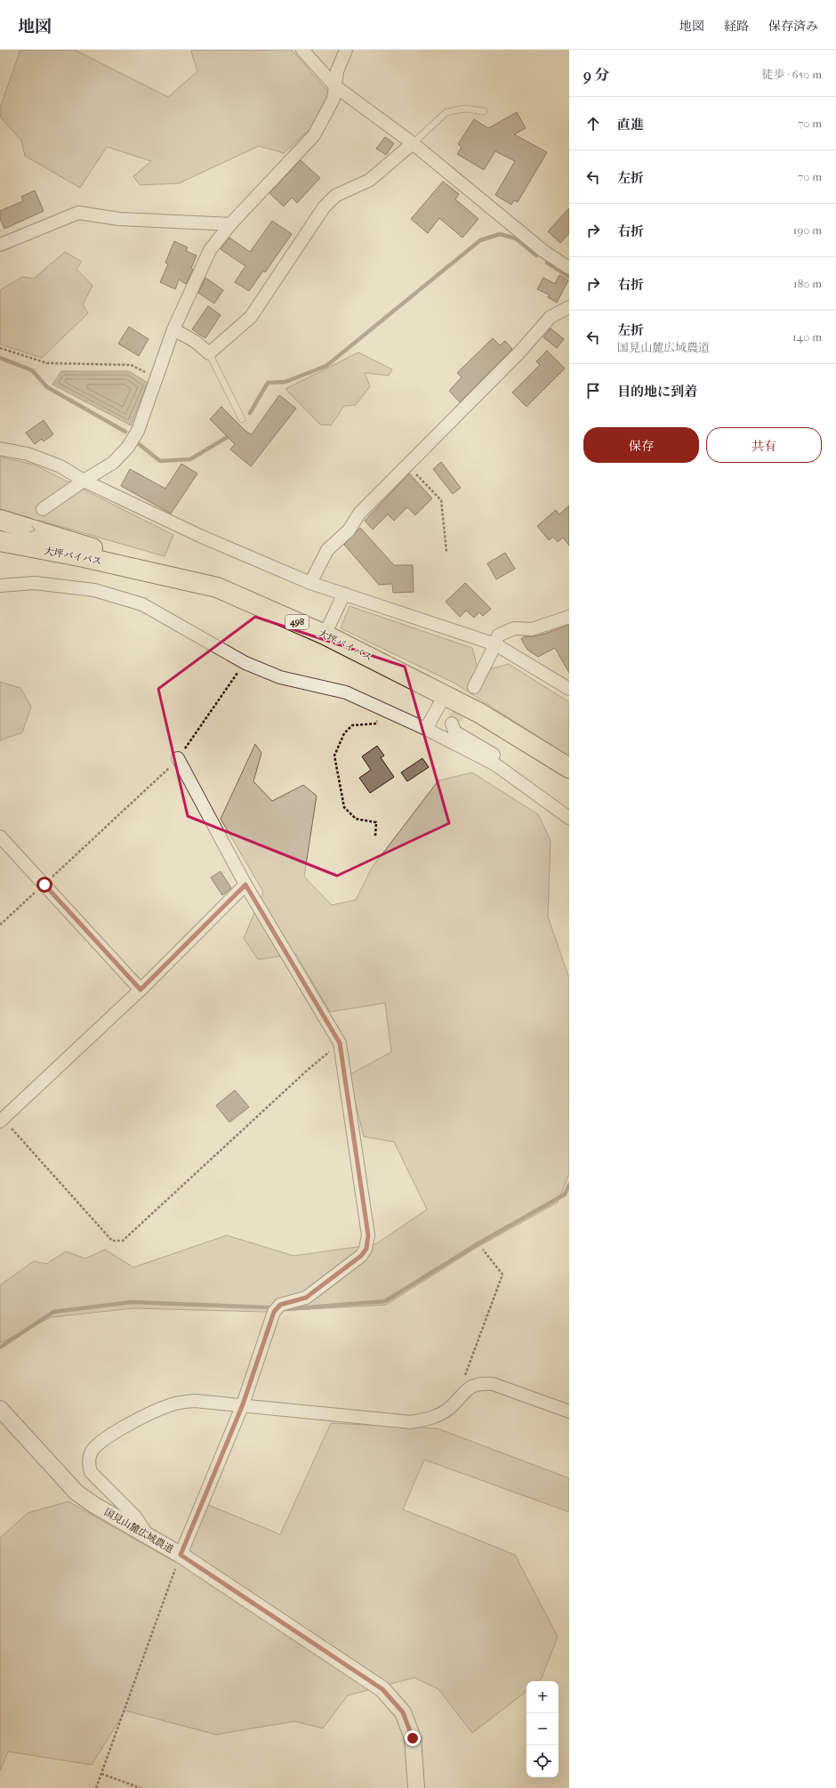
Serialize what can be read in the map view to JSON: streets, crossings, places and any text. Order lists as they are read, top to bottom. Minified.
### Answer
{"streets":{"highway":["大坪バイパス","498"],"street":["国見山麓広域農道"]},"page":{"header":"地図","nav":["地図","経路","保存済み"],"heading":["9 分","徒歩 · 650 m"],"list":[["直進","70 m"],["左折","70 m"],["右折","190 m"],["右折","180 m"],["左折","国見山麓広域農道","140 m"],"目的地に到着"],"buttons":["保存","共有"],"map_buttons":["+","−"]}}
